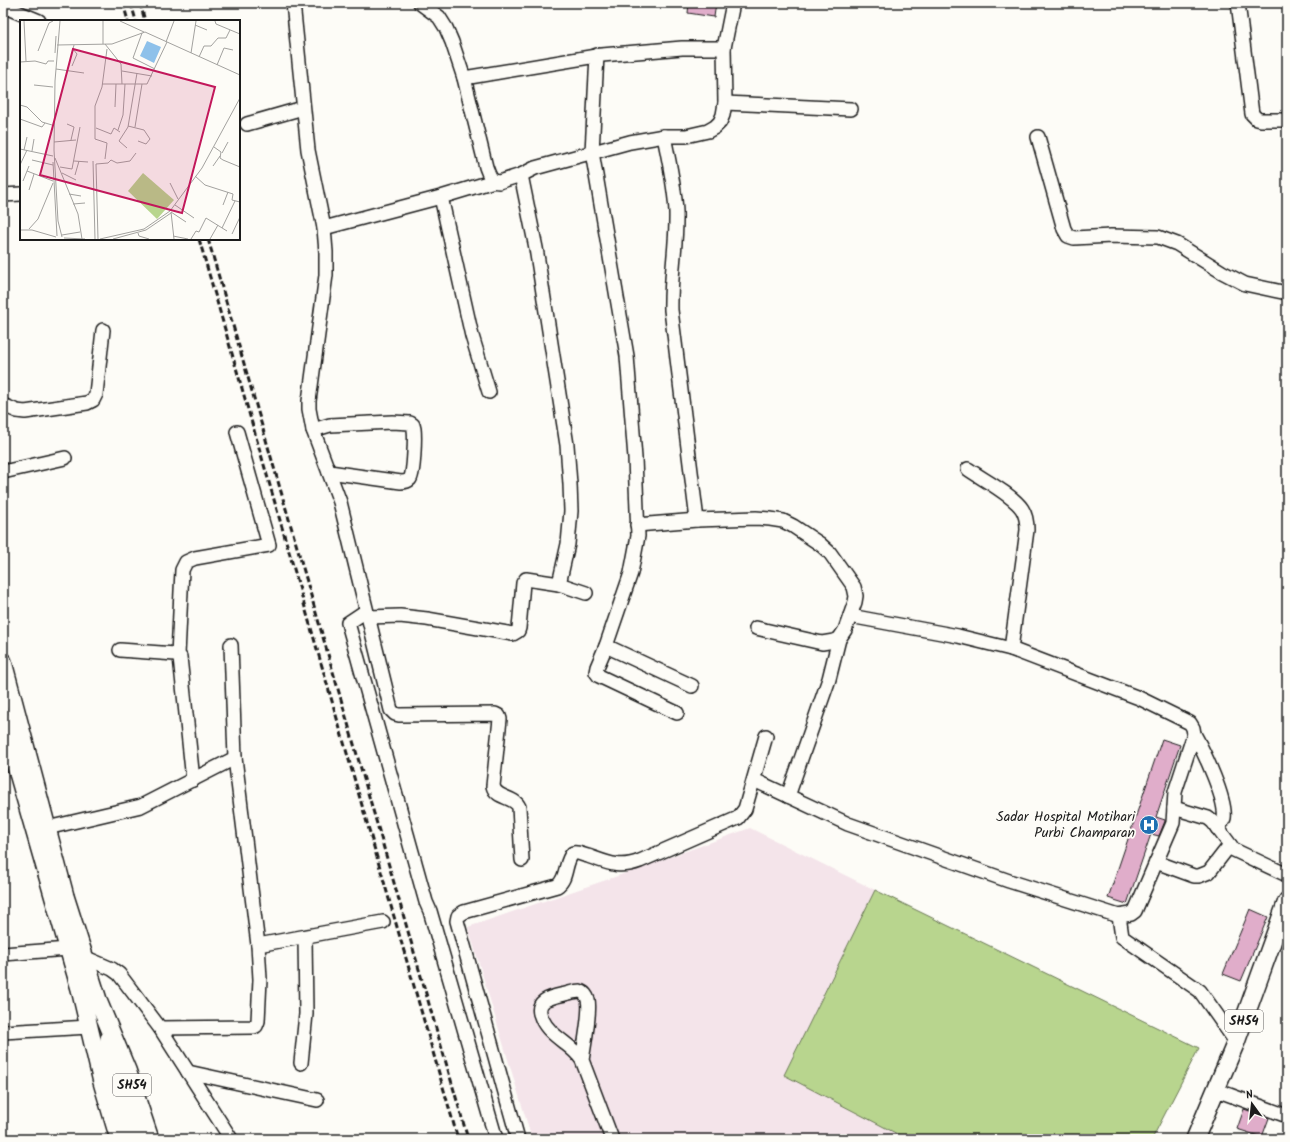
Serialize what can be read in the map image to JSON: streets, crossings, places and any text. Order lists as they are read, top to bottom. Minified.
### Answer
{"streets":{"main road":["SH54"]},"places":{"hospital":["Sadar Hospital Motihari Purbi Champaran"]},"north":"top"}
